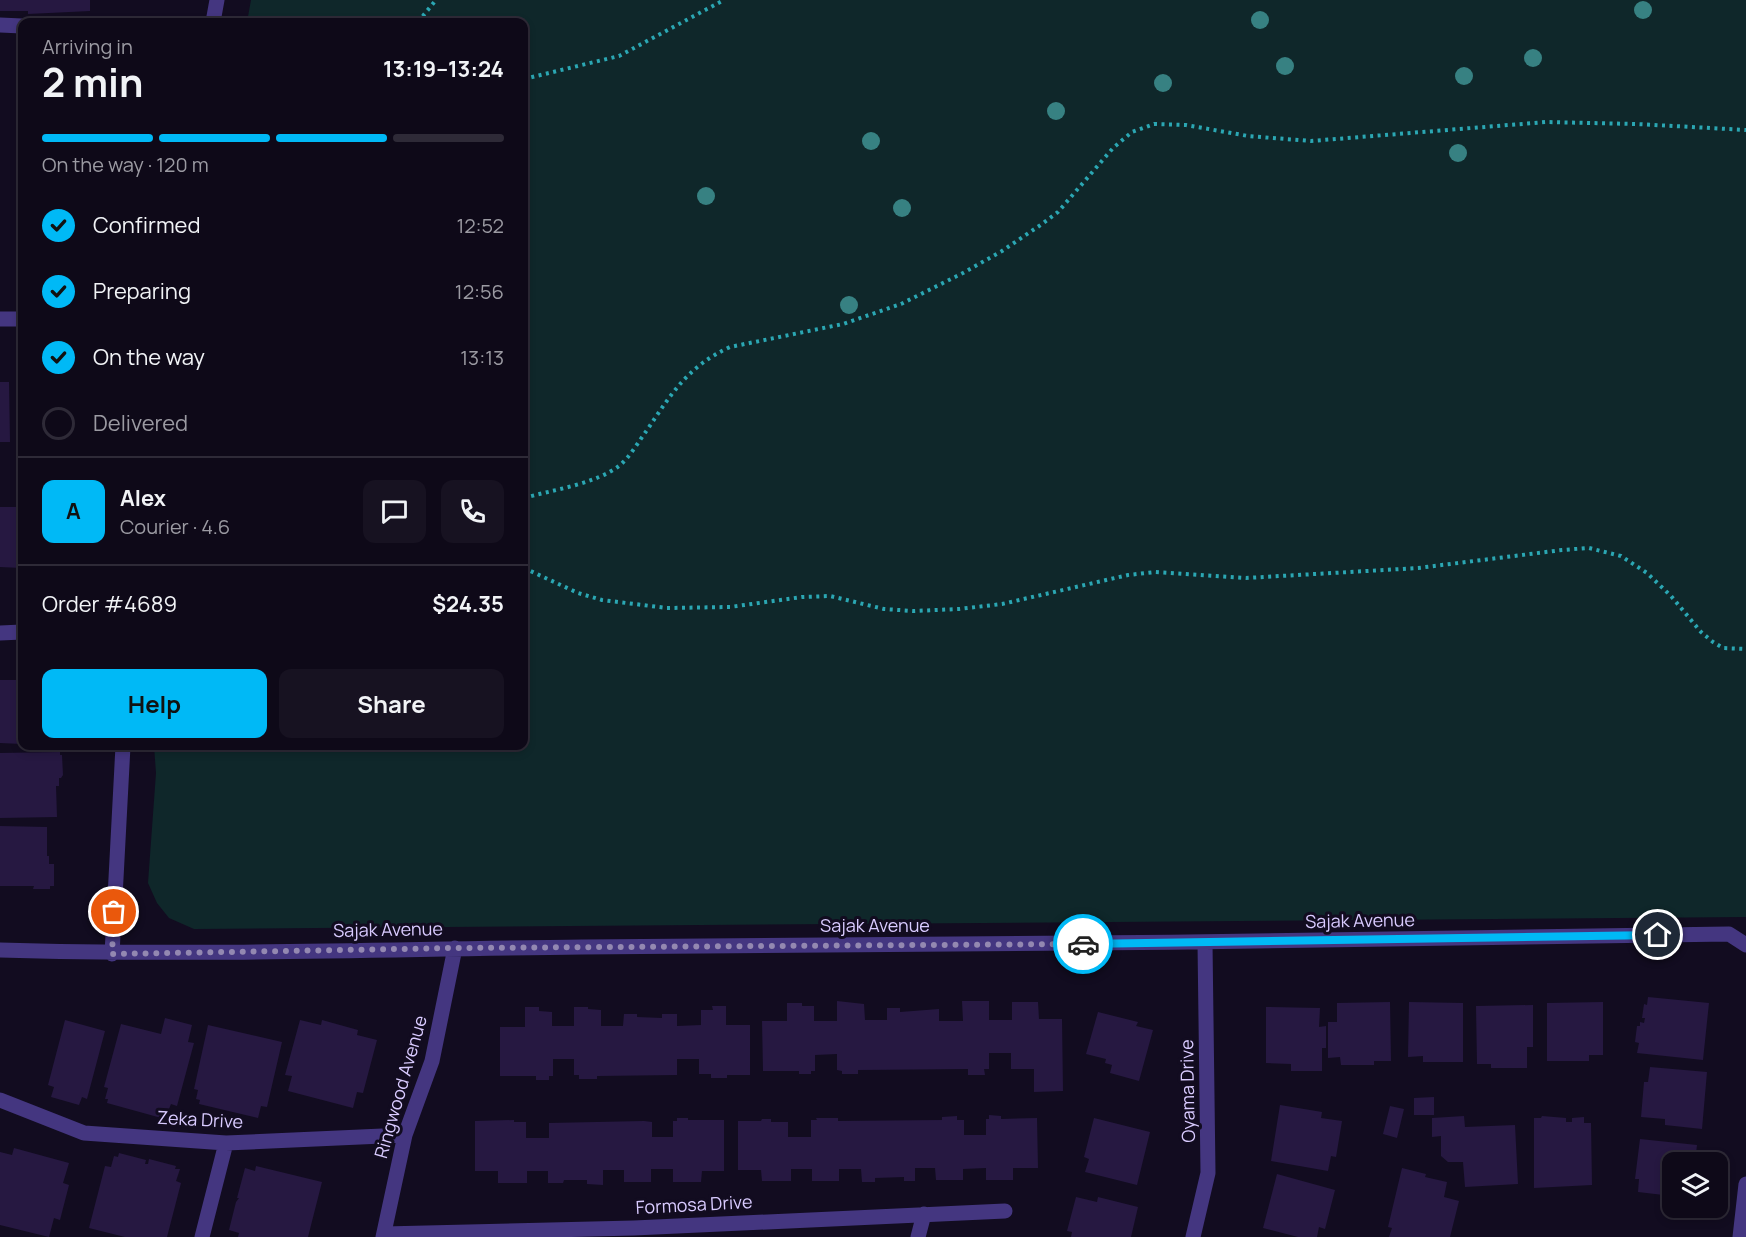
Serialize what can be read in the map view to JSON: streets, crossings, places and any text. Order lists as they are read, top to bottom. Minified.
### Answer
{"streets":{"street":["Sajak Avenue","Ringwood Avenue","Oyama Drive","Zeka Drive","Formosa Drive"]},"crossings":[["Sajak Avenue","Ringwood Avenue"],["Sajak Avenue","Oyama Drive"],["Ringwood Avenue","Zeka Drive"],["Ringwood Avenue","Formosa Drive"]],"page":{"heading":["2 min","Arriving in","13:19–13:24"],"panel":["Alex","Courier · 4.6","Order #4689","$24.35"],"bar":"On the way · 120 m","list":[["Confirmed","12:52"],["Preparing","12:56"],["On the way","13:13"],"Delivered"],"round":"A","buttons":["Help","Share"]}}
